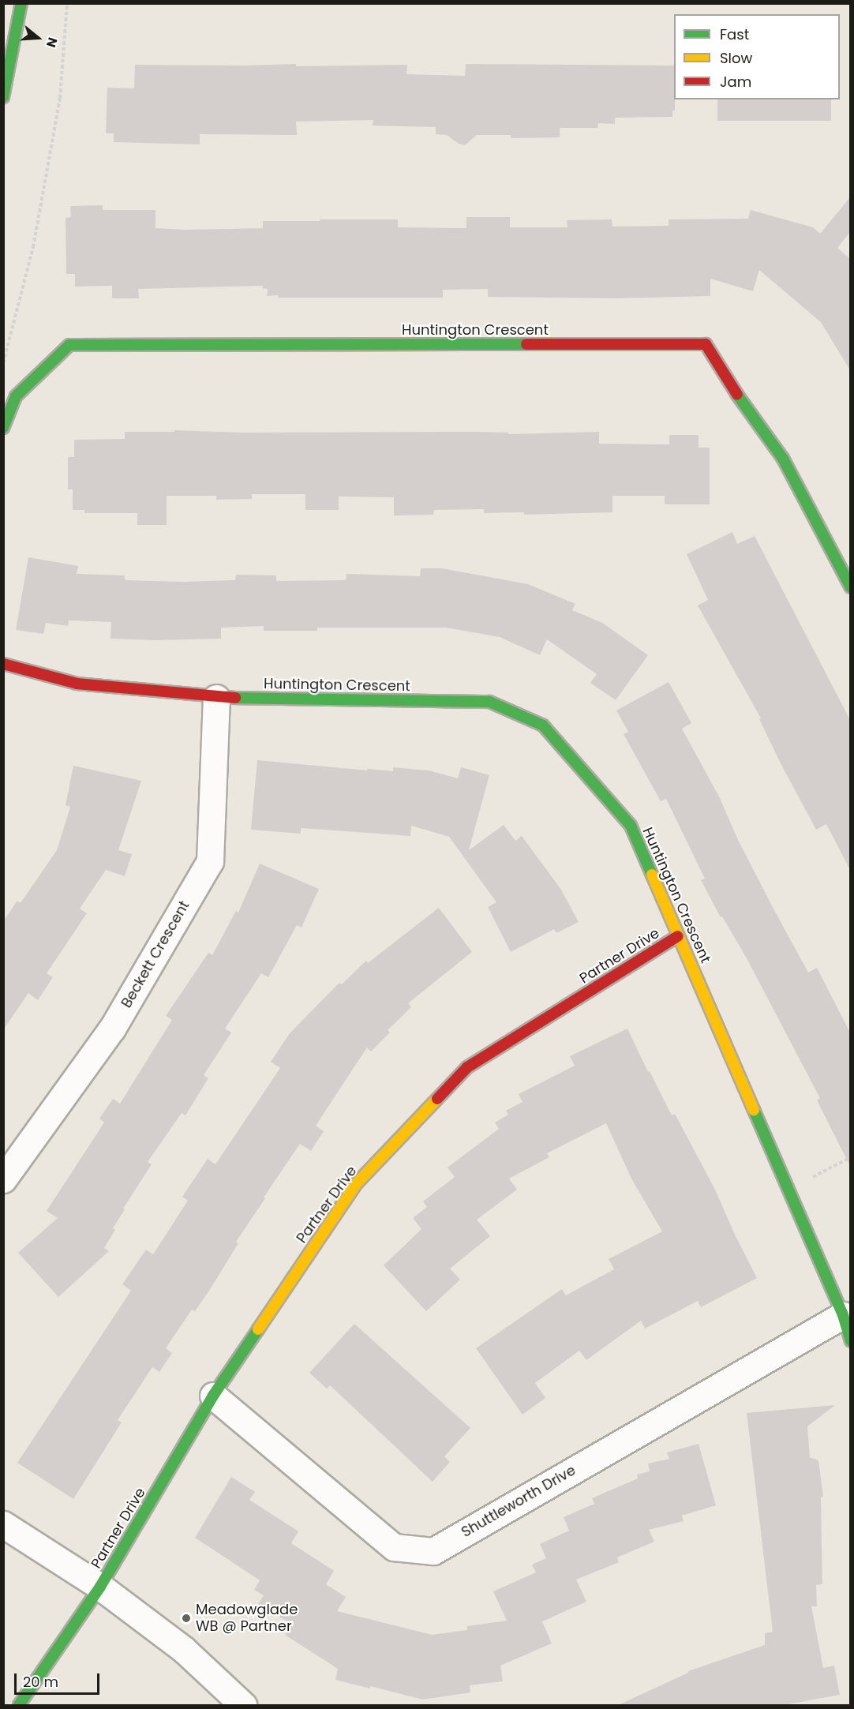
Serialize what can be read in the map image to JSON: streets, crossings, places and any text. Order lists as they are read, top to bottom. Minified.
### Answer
{"streets":{"street":["Huntington Crescent","Beckett Crescent","Partner Drive","Shuttleworth Drive"]},"crossings":[["Huntington Crescent","Beckett Crescent"],["Huntington Crescent","Partner Drive"],["Huntington Crescent","Shuttleworth Drive"],["Partner Drive","Shuttleworth Drive"]],"places":["Meadowglade WB @ Partner"],"legend":["Fast","Slow","Jam"],"scale_bar":"20 m","north":"right"}
